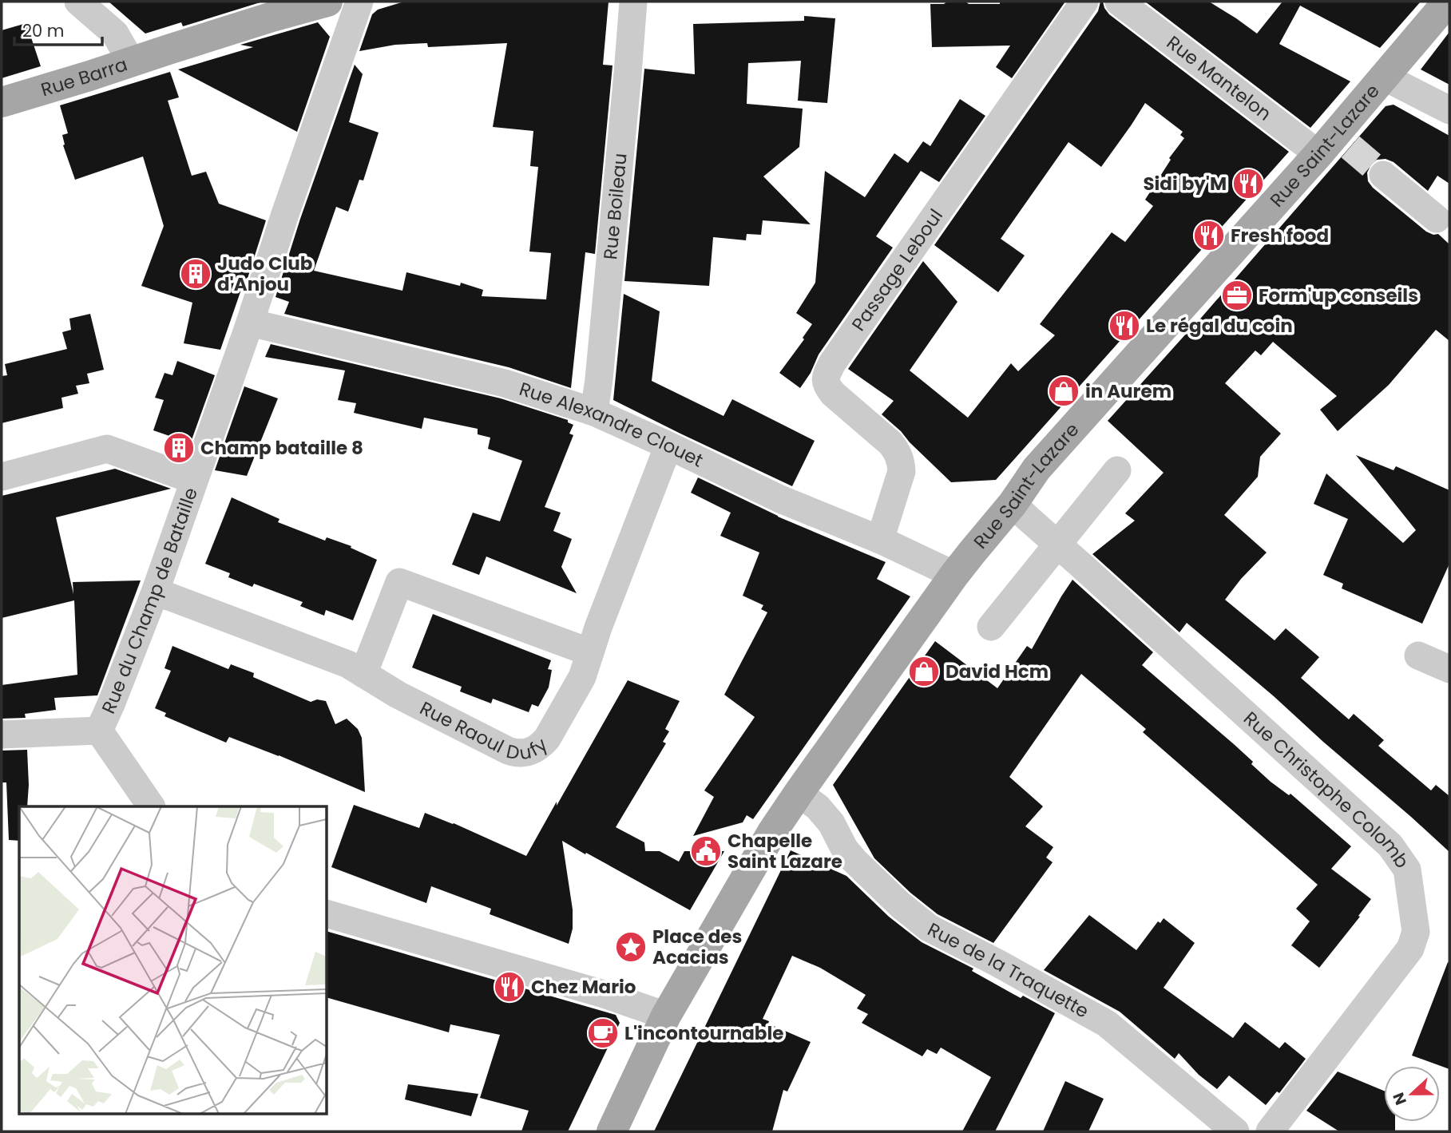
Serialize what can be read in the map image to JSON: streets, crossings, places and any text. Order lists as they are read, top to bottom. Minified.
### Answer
{"streets":{"main road":["Rue Barra","Rue Saint-Lazare"],"street":["Rue Mantelon","Rue Boileau","Passage Leboul","Rue Alexandre Clouet","Rue du Champ de Bataille","Rue Raoul Dufy","Rue Christophe Colomb","Rue de la Traquette"]},"crossings":[["Rue Mantelon","Rue Saint-Lazare"],["Rue Saint-Lazare","Rue Alexandre Clouet"],["Rue Saint-Lazare","Rue Christophe Colomb"],["Rue Saint-Lazare","Rue de la Traquette"],["Rue Boileau","Rue Alexandre Clouet"],["Passage Leboul","Rue Alexandre Clouet"],["Rue Alexandre Clouet","Rue du Champ de Bataille"],["Rue Alexandre Clouet","Rue Raoul Dufy"],["Rue du Champ de Bataille","Rue Raoul Dufy"]],"places":{"restaurant":["Sidi by'M","Fresh food","Le régal du coin","Chez Mario"],"building":["Judo Club d'Anjou","Champ bataille 8"],"office":["Form'up conseils"],"shop":["in Aurem","David Hcm"],"public building":["Chapelle Saint Lazare"],"place":["Place des Acacias"],"cafe":["L'incontournable"]},"scale_bar":"20 m","north":"left"}
